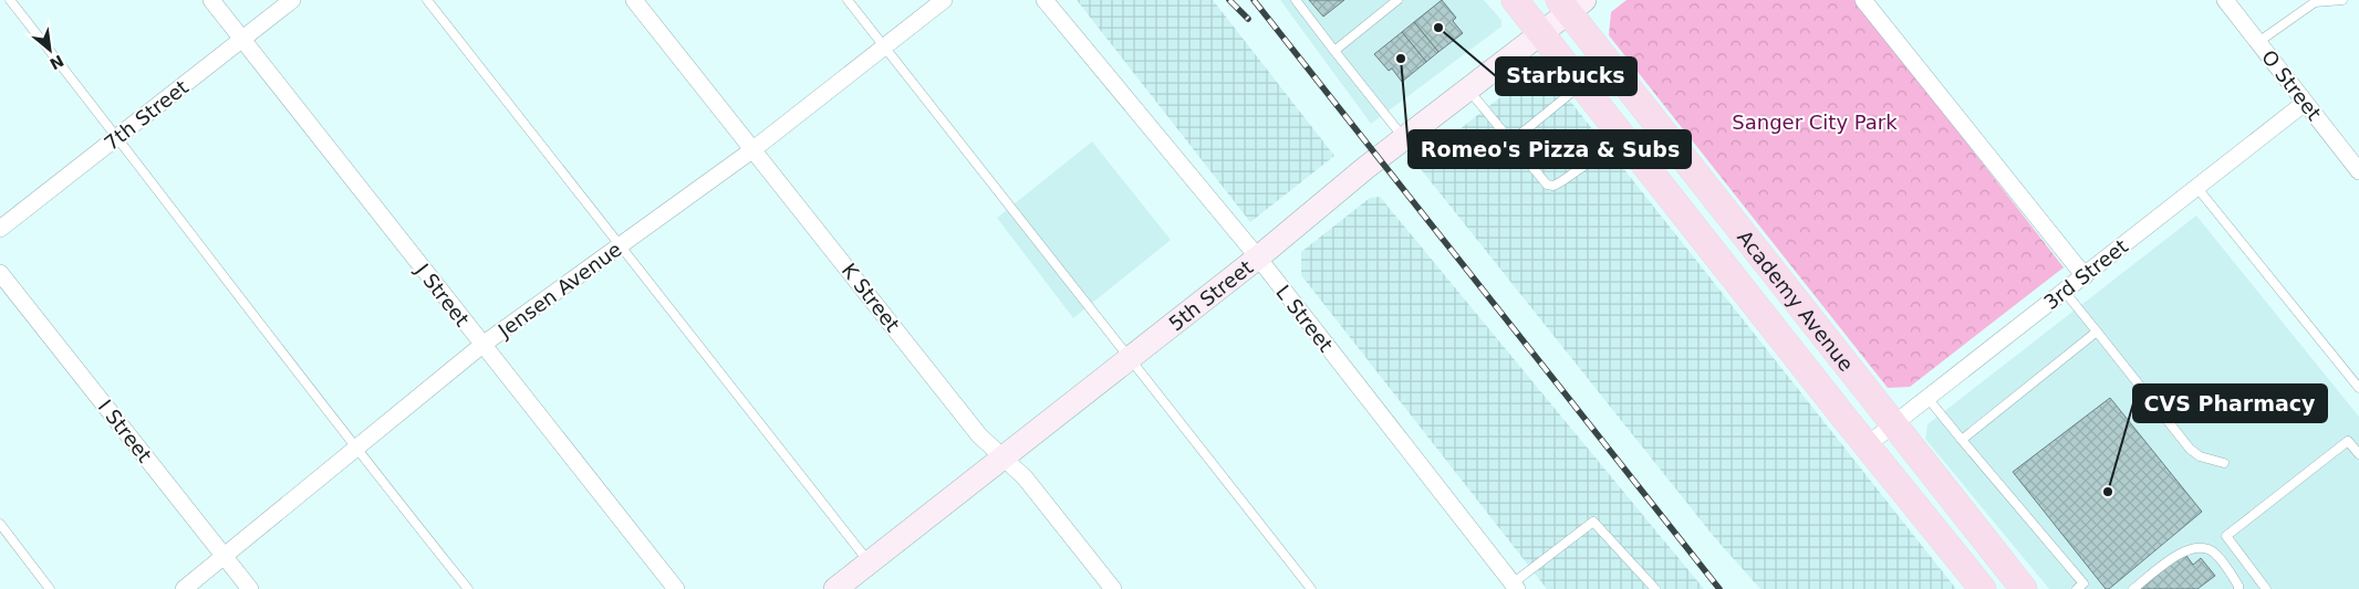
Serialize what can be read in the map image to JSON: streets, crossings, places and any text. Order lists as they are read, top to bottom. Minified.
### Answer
{"streets":{"main road":["Academy Avenue"],"street":["O Street","7th Street","3rd Street","Jensen Avenue","J Street","5th Street","K Street","L Street","I Street"]},"crossings":[["O Street","3rd Street"],["7th Street","J Street"],["3rd Street","Academy Avenue"],["Jensen Avenue","J Street"],["Jensen Avenue","K Street"],["Jensen Avenue","I Street"],["5th Street","K Street"],["5th Street","Academy Avenue"],["5th Street","L Street"]],"parks":["Sanger City Park"],"places":["Starbucks","Romeo's Pizza & Subs","CVS Pharmacy"],"north":"bottom right"}
